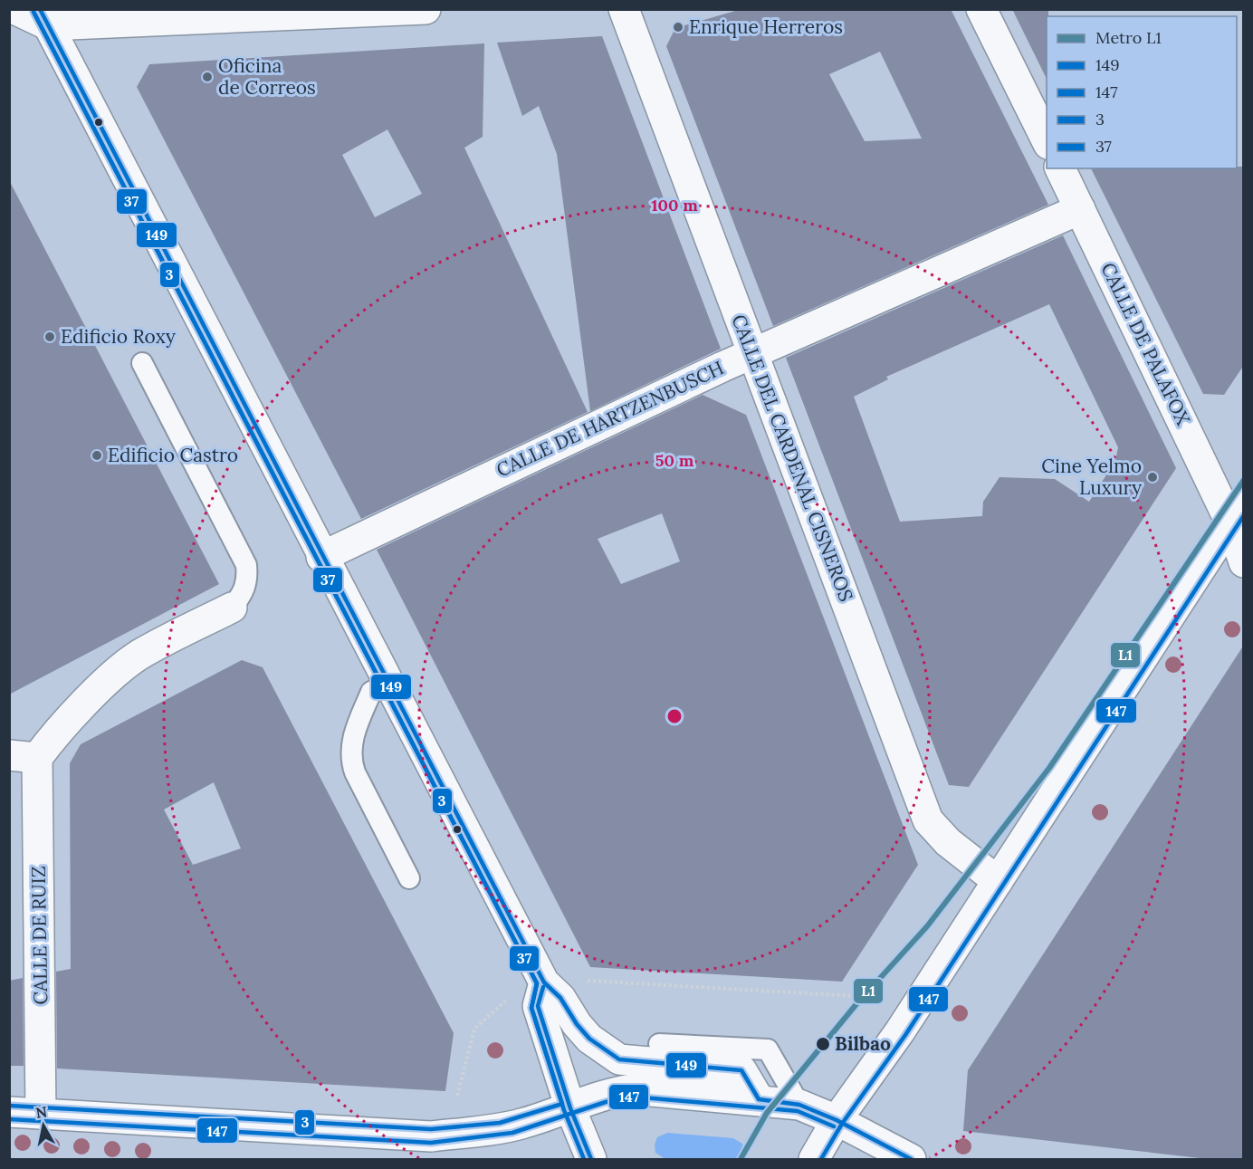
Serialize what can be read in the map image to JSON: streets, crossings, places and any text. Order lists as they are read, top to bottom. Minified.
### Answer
{"streets":{"street":["CALLE DE PALAFOX","CALLE DE HARTZENBUSCH","CALLE DEL CARDENAL CISNEROS","CALLE DE RUIZ"]},"crossings":[["CALLE DE PALAFOX","CALLE DE HARTZENBUSCH"],["CALLE DE HARTZENBUSCH","CALLE DEL CARDENAL CISNEROS"]],"places":["Enrique Herreros","Oficina de Correos","Edificio Roxy","Edificio Castro","Cine Yelmo Luxury","Bilbao"],"lines":["transit line 149","transit line 3","transit line 37","metro line L1","transit line 147"],"legend":["Metro L1","149","147","3","37"],"north":"top","rings":["100 m","50 m"]}
